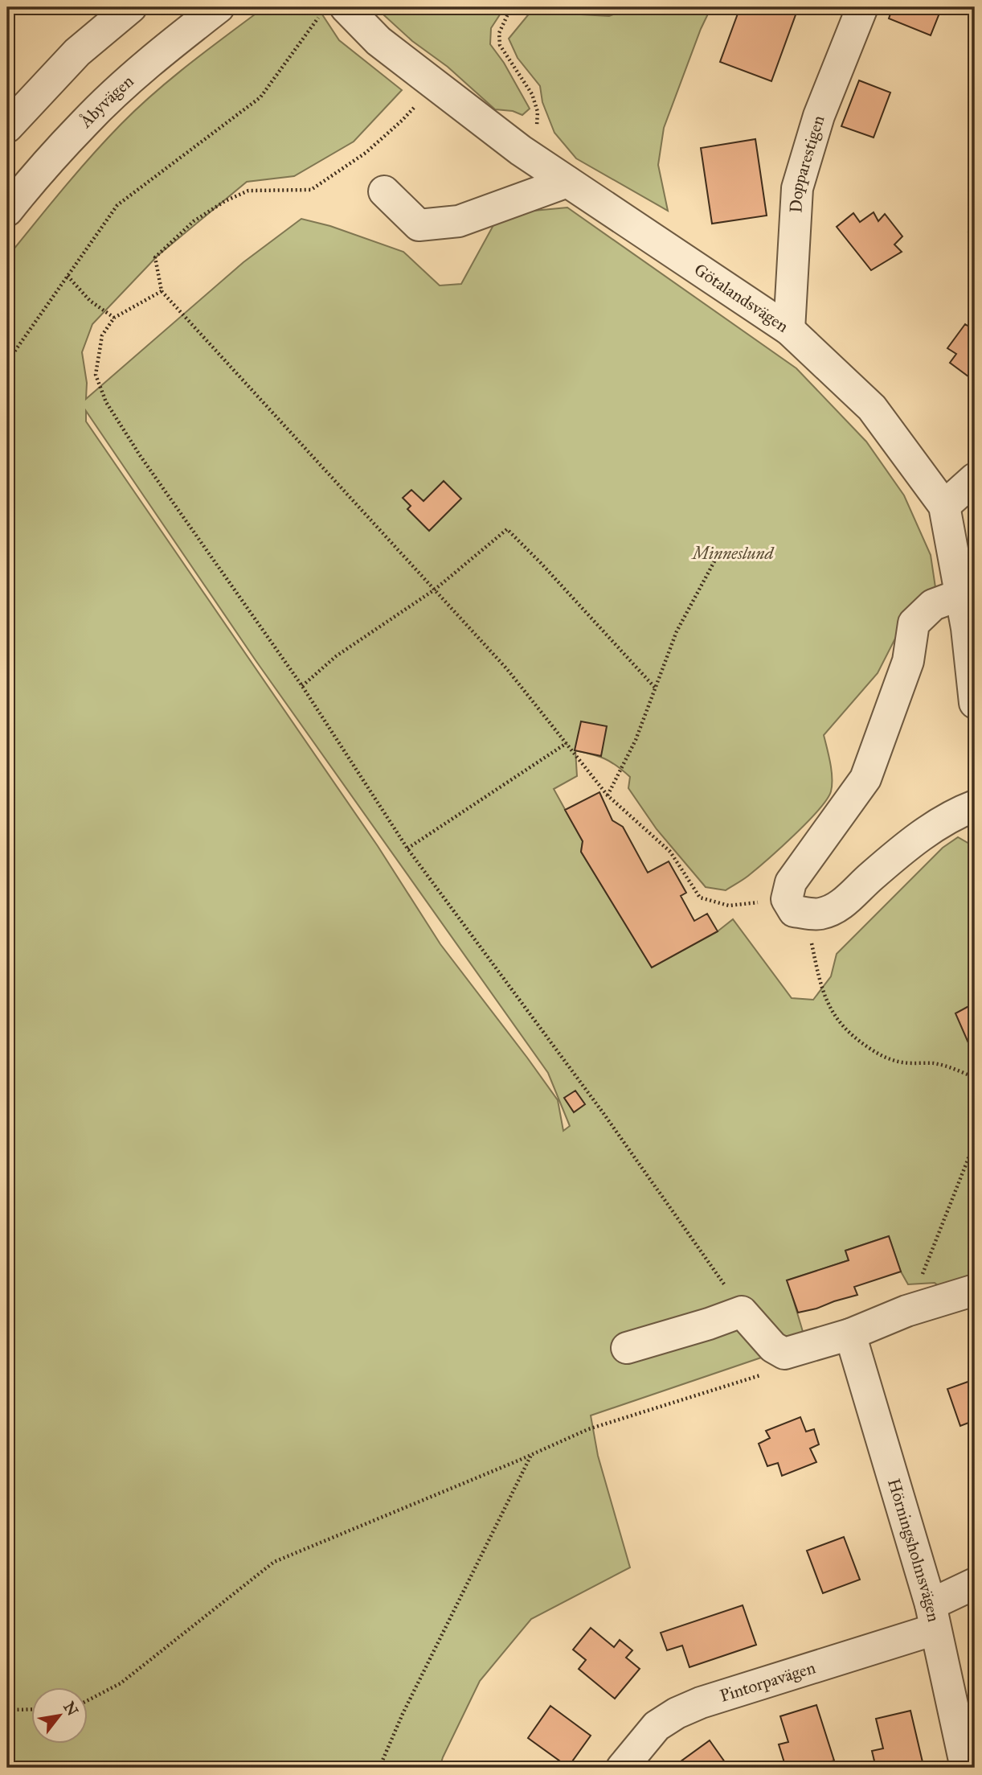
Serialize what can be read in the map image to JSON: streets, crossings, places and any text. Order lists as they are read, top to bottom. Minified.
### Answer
{"streets":{"street":["Åbyvägen","Dopparestigen","Götalandsvägen","Hörningsholmsvägen","Pintorpavägen"]},"crossings":[["Dopparestigen","Götalandsvägen"],["Hörningsholmsvägen","Pintorpavägen"]],"parks":["Minneslund"],"north":"top right"}
